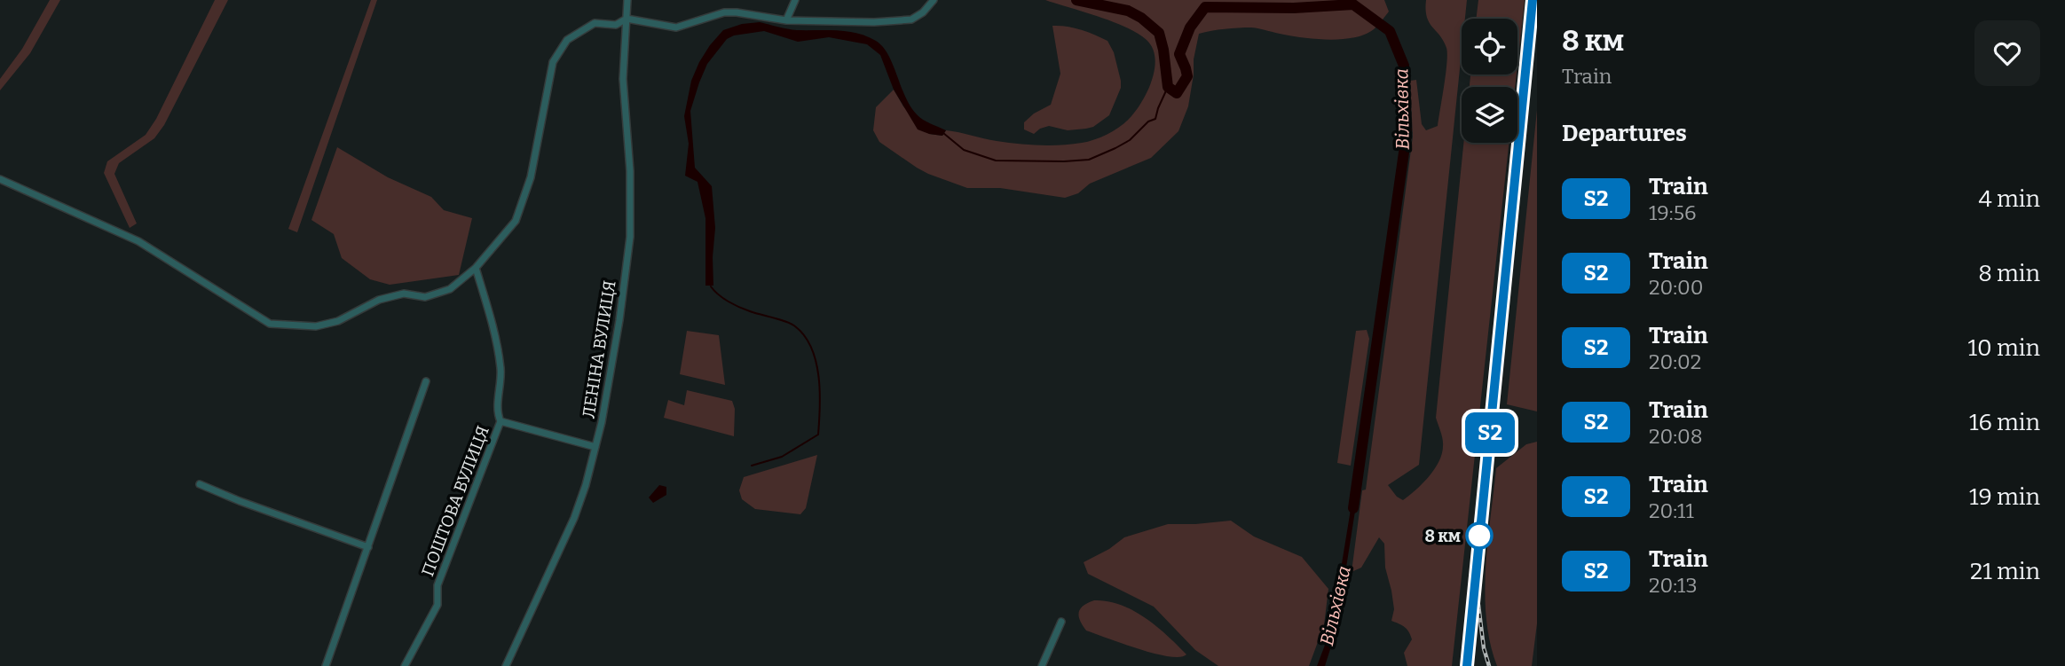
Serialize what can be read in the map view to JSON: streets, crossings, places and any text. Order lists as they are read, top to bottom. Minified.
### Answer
{"streets":{"street":["ЛЕНІНА ВУЛИЦЯ","ПОШТОВА ВУЛИЦЯ"]},"water":["Вільхівка"],"places":["8 км"],"page":{"on_map":"S2","heading":[["8 км","Train"],"Departures"],"list":[{"mark":"S2","name":"Train","note":"19:56","value":"4 min"},{"mark":"S2","name":"Train","note":"20:00","value":"8 min"},{"mark":"S2","name":"Train","note":"20:02","value":"10 min"},{"mark":"S2","name":"Train","note":"20:08","value":"16 min"},{"mark":"S2","name":"Train","note":"20:11","value":"19 min"},{"mark":"S2","name":"Train","note":"20:13","value":"21 min"}]}}
